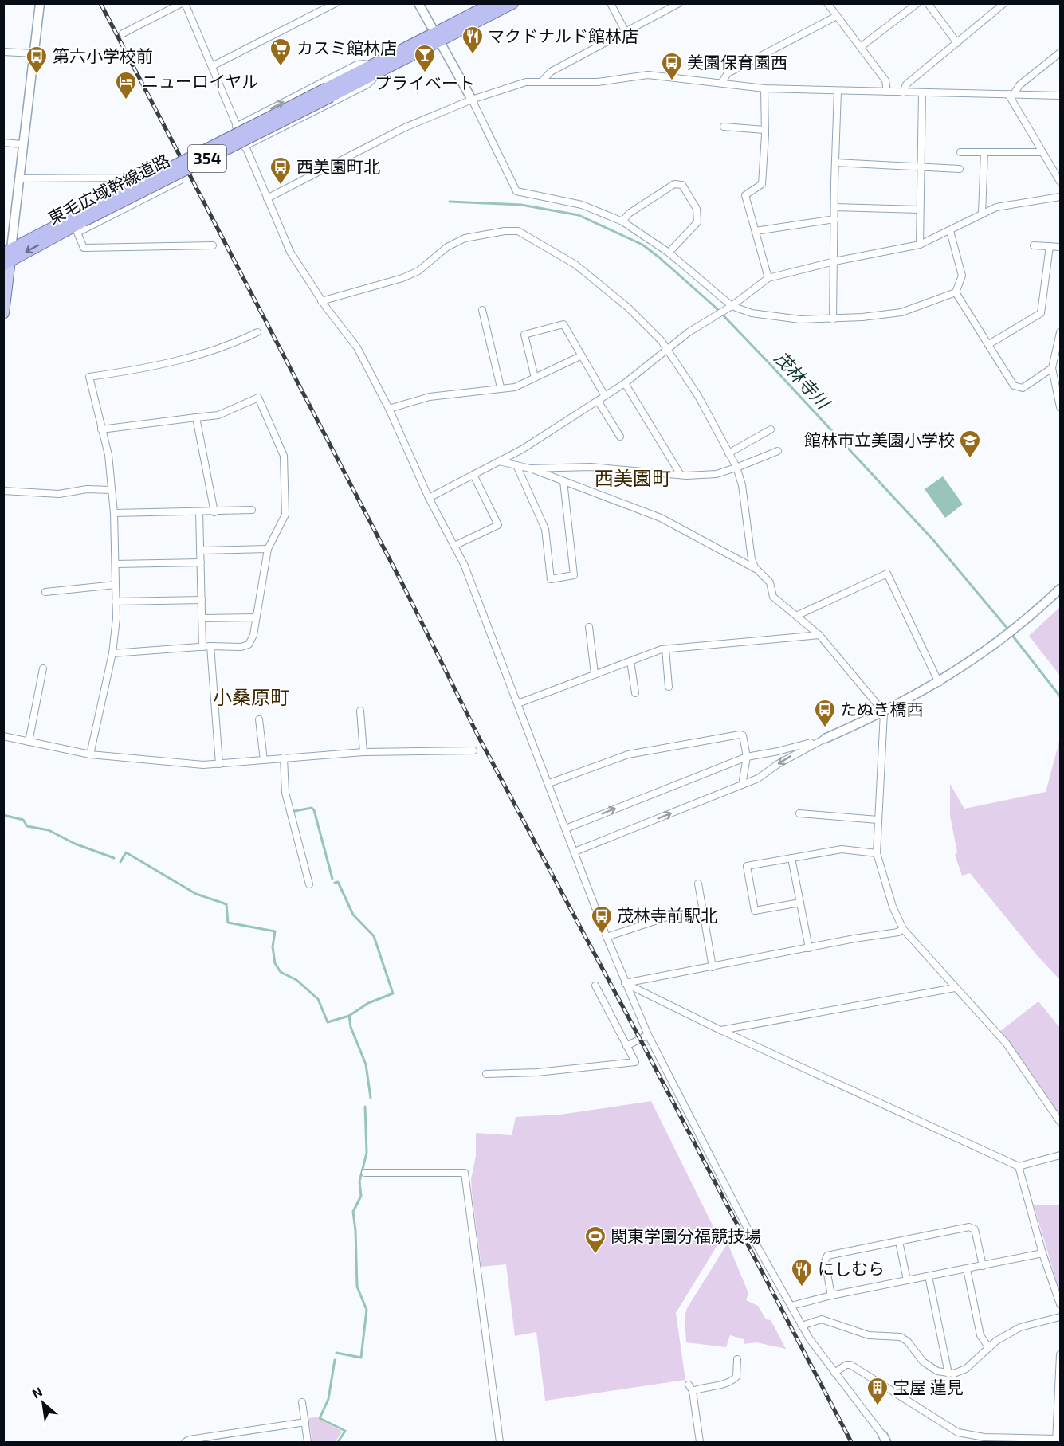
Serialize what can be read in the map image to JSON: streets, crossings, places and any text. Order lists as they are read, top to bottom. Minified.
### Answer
{"streets":{"highway":["354","東毛広域幹線道路"]},"districts":["西美園町","小桑原町"],"water":["茂林寺川"],"places":{"restaurant":["マクドナルド館林店","にしむら"],"supermarket":["カスミ館林店"],"bar":["プライベート"],"bus stop":["第六小学校前","美園保育園西","西美園町北","たぬき橋西","茂林寺前駅北"],"hotel":["ニューロイヤル"],"school or university":["館林市立美園小学校"],"sports":["関東学園分福競技場"],"building":["宝屋 蓮見"]},"north":"top left"}
